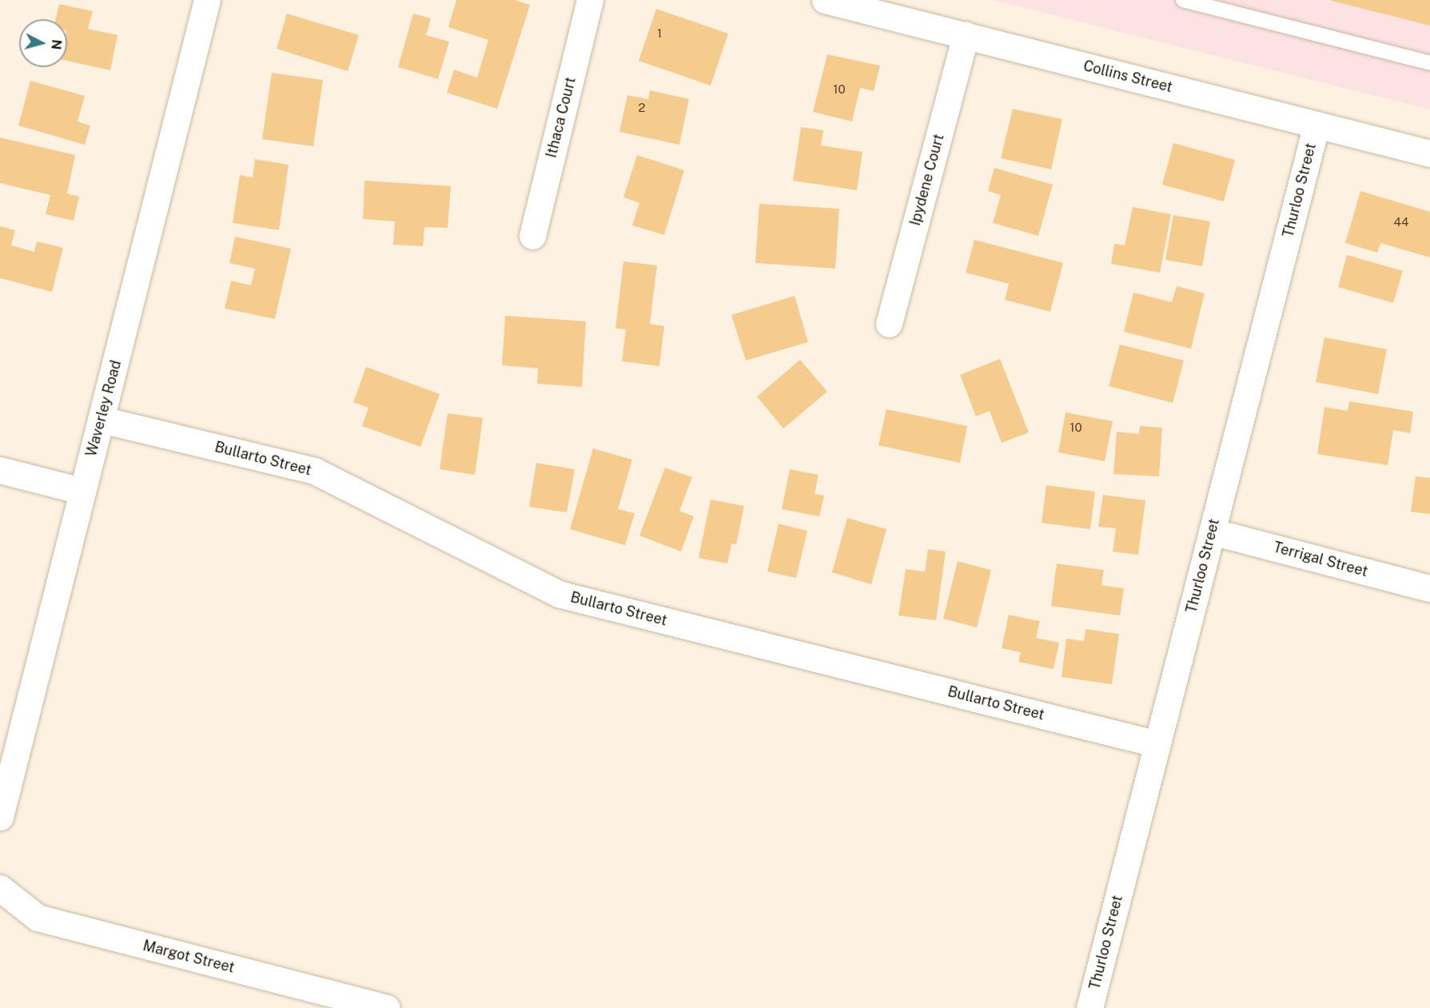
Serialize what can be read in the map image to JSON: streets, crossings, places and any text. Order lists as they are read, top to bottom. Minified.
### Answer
{"streets":{"street":["Collins Street","Ithaca Court","Ipydene Court","Thurloo Street","Waverley Road","Bullarto Street","Terrigal Street","Margot Street"]},"crossings":[["Collins Street","Ipydene Court"],["Collins Street","Thurloo Street"],["Thurloo Street","Bullarto Street"],["Thurloo Street","Terrigal Street"],["Waverley Road","Bullarto Street"]],"house_numbers":["1","10","2","44","10"],"north":"right"}
